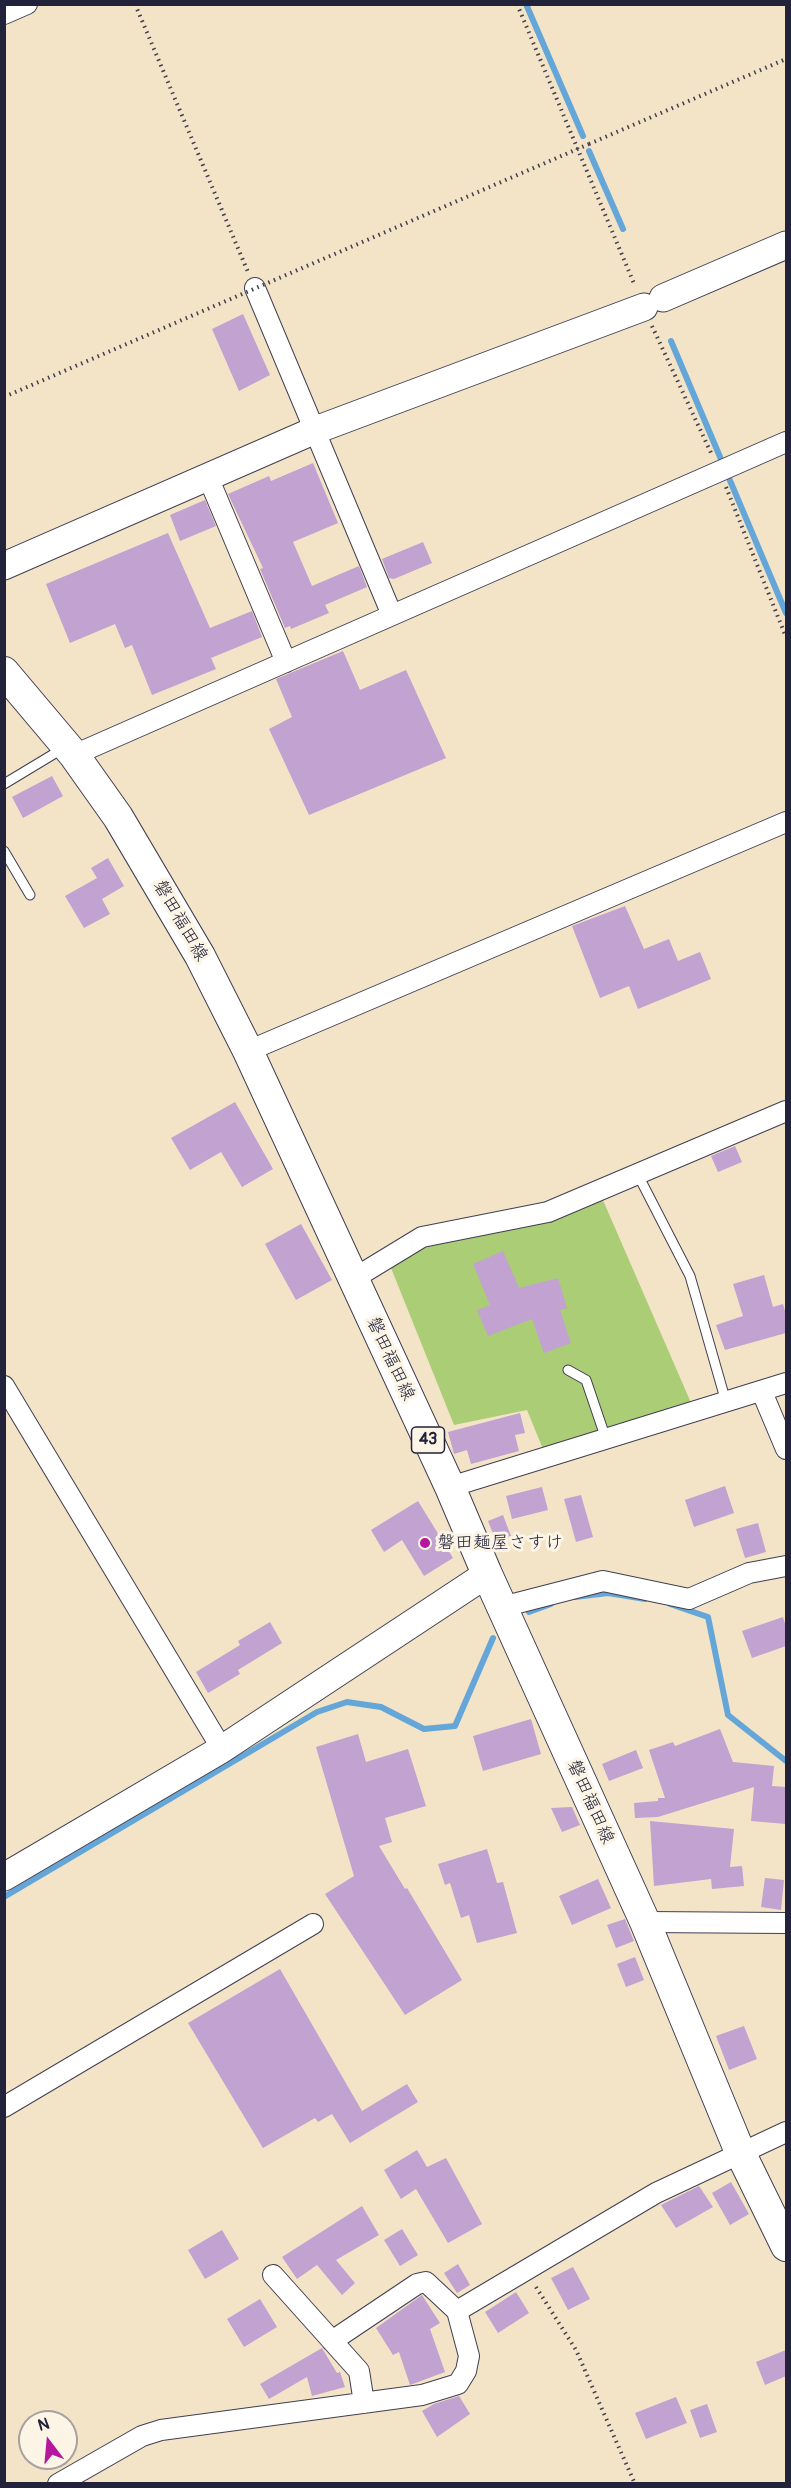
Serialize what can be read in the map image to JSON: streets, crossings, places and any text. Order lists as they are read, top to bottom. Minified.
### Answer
{"streets":{"main road":["磐田福田線","43"]},"places":["磐田麺屋さすけ"],"north":"top"}
